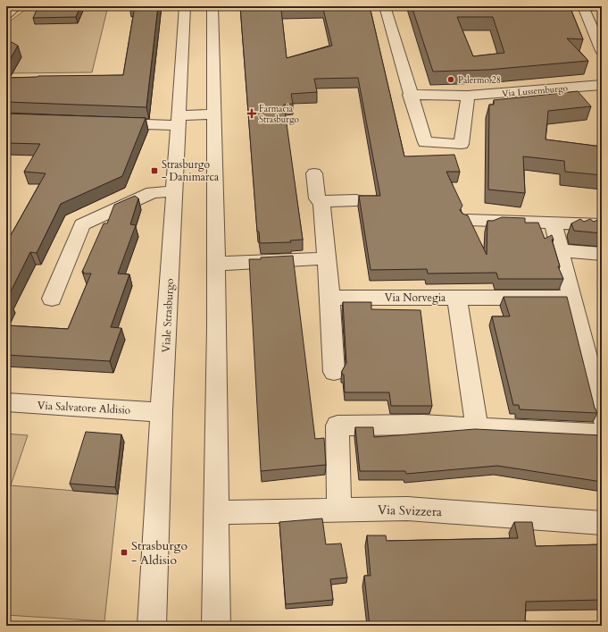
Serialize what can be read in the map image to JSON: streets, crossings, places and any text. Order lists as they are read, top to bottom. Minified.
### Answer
{"streets":{"street":["Via Lussemburgo","Via Norvegia","Viale Strasburgo","Via Salvatore Aldisio","Via Svizzera"]},"crossings":[["Viale Strasburgo","Via Salvatore Aldisio"]],"places":{"other":["Palermo 28"],"health":["Farmacia Strasburgo"],"transit":["Strasburgo - Danimarca","Strasburgo - Aldisio"]}}
